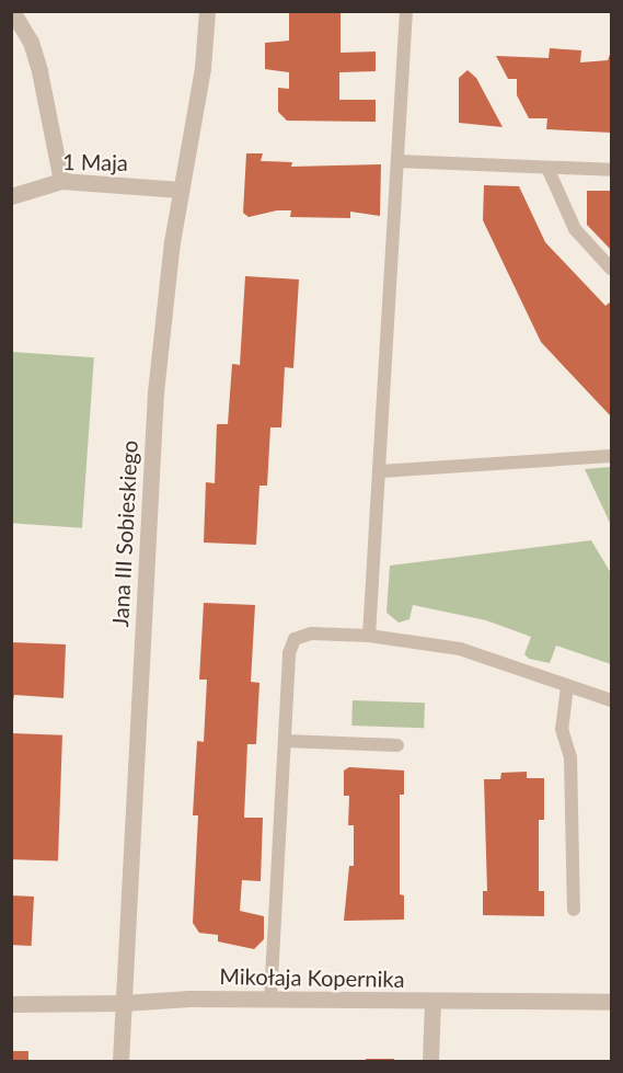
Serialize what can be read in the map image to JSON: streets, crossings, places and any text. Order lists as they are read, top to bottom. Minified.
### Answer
{"streets":{"street":["1 Maja","Jana III Sobieskiego","Mikołaja Kopernika"]},"crossings":[["1 Maja","Jana III Sobieskiego"],["Jana III Sobieskiego","Mikołaja Kopernika"]]}
